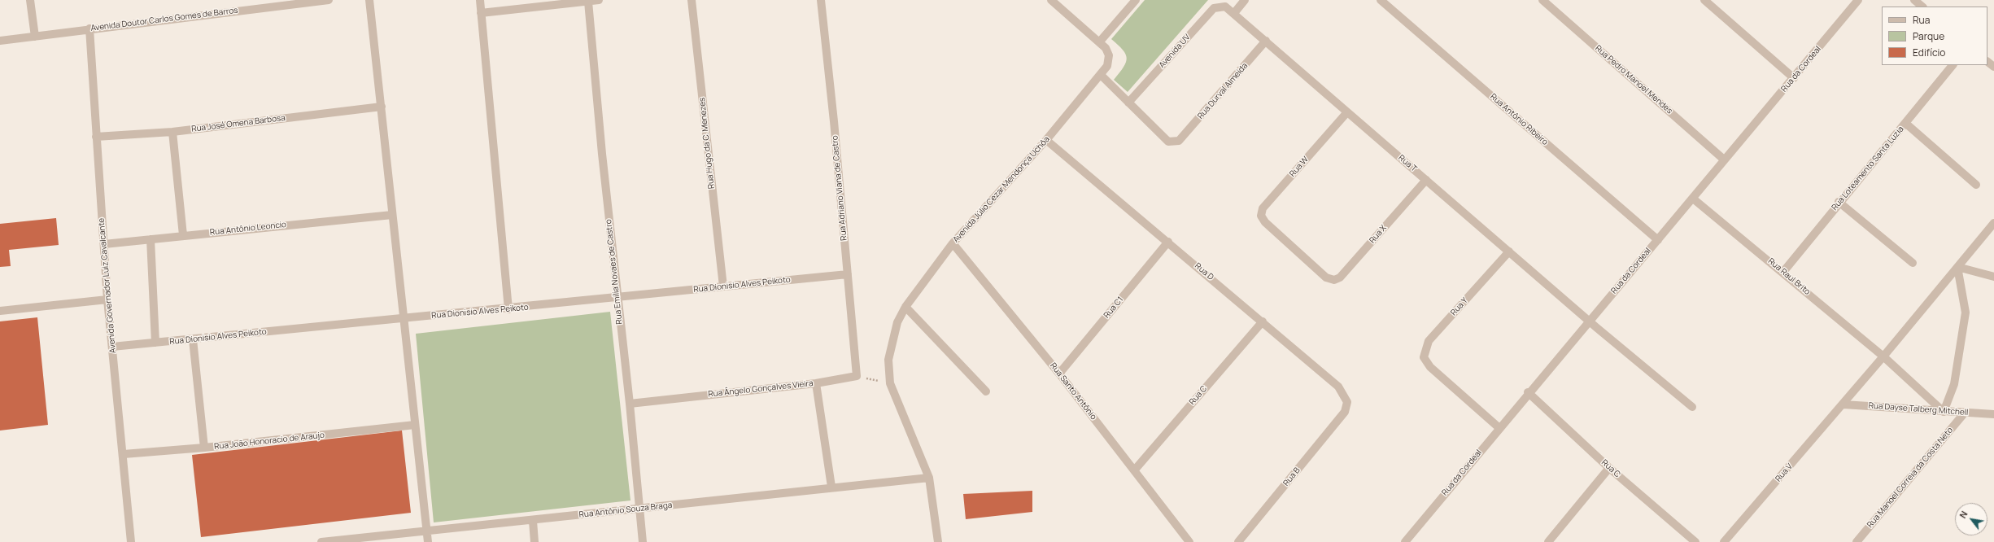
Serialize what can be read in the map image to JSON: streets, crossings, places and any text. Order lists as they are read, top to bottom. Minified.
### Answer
{"streets":{"street":["Avenida Doutor Carlos Gomes de Barros","Avenida UV","Rua da Cordeal","Rua Pedro Manoel Mendes","Rua Durval Almeida","Rua Antônio Ribeiro","Rua José Omena Barbosa","Rua Hugo da C. Menezes","Rua T","Rua W","Rua Loteamento Santa Luzia","Rua Adriano Viana de Castro","Avenida Júlio Cezar Mendonça Uchôa","Rua Antônio Leoncio","Rua X","Rua Emília Novaes de Castro","Rua D","Rua Raul Brito","Rua Dionisio Alves Peikoto","Avenida Governador Luiz Cavalcante","Rua Y","Rua C1","Rua Ângelo Gonçalves Vieira","Rua Santo Antônio","Rua C","Rua Dayse Talberg Mitchell","Rua João Honoracio de Araujo","Rua V","Rua B","Rua Manoel Correia da Costa Neto","Rua Antônio Souza Braga"]},"crossings":[["Avenida Doutor Carlos Gomes de Barros","Avenida Governador Luiz Cavalcante"],["Avenida UV","Rua Durval Almeida"],["Avenida UV","Rua T"],["Rua da Cordeal","Rua Pedro Manoel Mendes"],["Rua da Cordeal","Rua Antônio Ribeiro"],["Rua da Cordeal","Rua T"],["Rua da Cordeal","Rua Raul Brito"],["Rua da Cordeal","Rua Y"],["Rua da Cordeal","Rua C"],["Rua Durval Almeida","Rua T"],["Rua José Omena Barbosa","Avenida Governador Luiz Cavalcante"],["Rua Hugo da C. Menezes","Rua Dionisio Alves Peikoto"],["Rua T","Rua W"],["Rua T","Rua X"],["Rua T","Rua Y"],["Rua W","Rua X"],["Rua Loteamento Santa Luzia","Rua Raul Brito"],["Rua Adriano Viana de Castro","Rua Dionisio Alves Peikoto"],["Rua Adriano Viana de Castro","Rua Ângelo Gonçalves Vieira"],["Avenida Júlio Cezar Mendonça Uchôa","Rua D"],["Avenida Júlio Cezar Mendonça Uchôa","Rua Santo Antônio"],["Avenida Júlio Cezar Mendonça Uchôa","Rua Antônio Souza Braga"],["Rua Antônio Leoncio","Avenida Governador Luiz Cavalcante"],["Rua Emília Novaes de Castro","Rua Dionisio Alves Peikoto"],["Rua Emília Novaes de Castro","Rua Ângelo Gonçalves Vieira"],["Rua Emília Novaes de Castro","Rua Antônio Souza Braga"],["Rua D","Rua C1"],["Rua D","Rua C"],["Rua D","Rua B"],["Rua Raul Brito","Rua Dayse Talberg Mitchell"],["Rua Dionisio Alves Peikoto","Avenida Governador Luiz Cavalcante"],["Avenida Governador Luiz Cavalcante","Rua João Honoracio de Araujo"],["Rua C1","Rua Santo Antônio"],["Rua Santo Antônio","Rua C"],["Rua Dayse Talberg Mitchell","Rua V"],["Rua Dayse Talberg Mitchell","Rua Manoel Correia da Costa Neto"]],"legend":["Rua","Parque","Edifício"],"north":"top left"}
